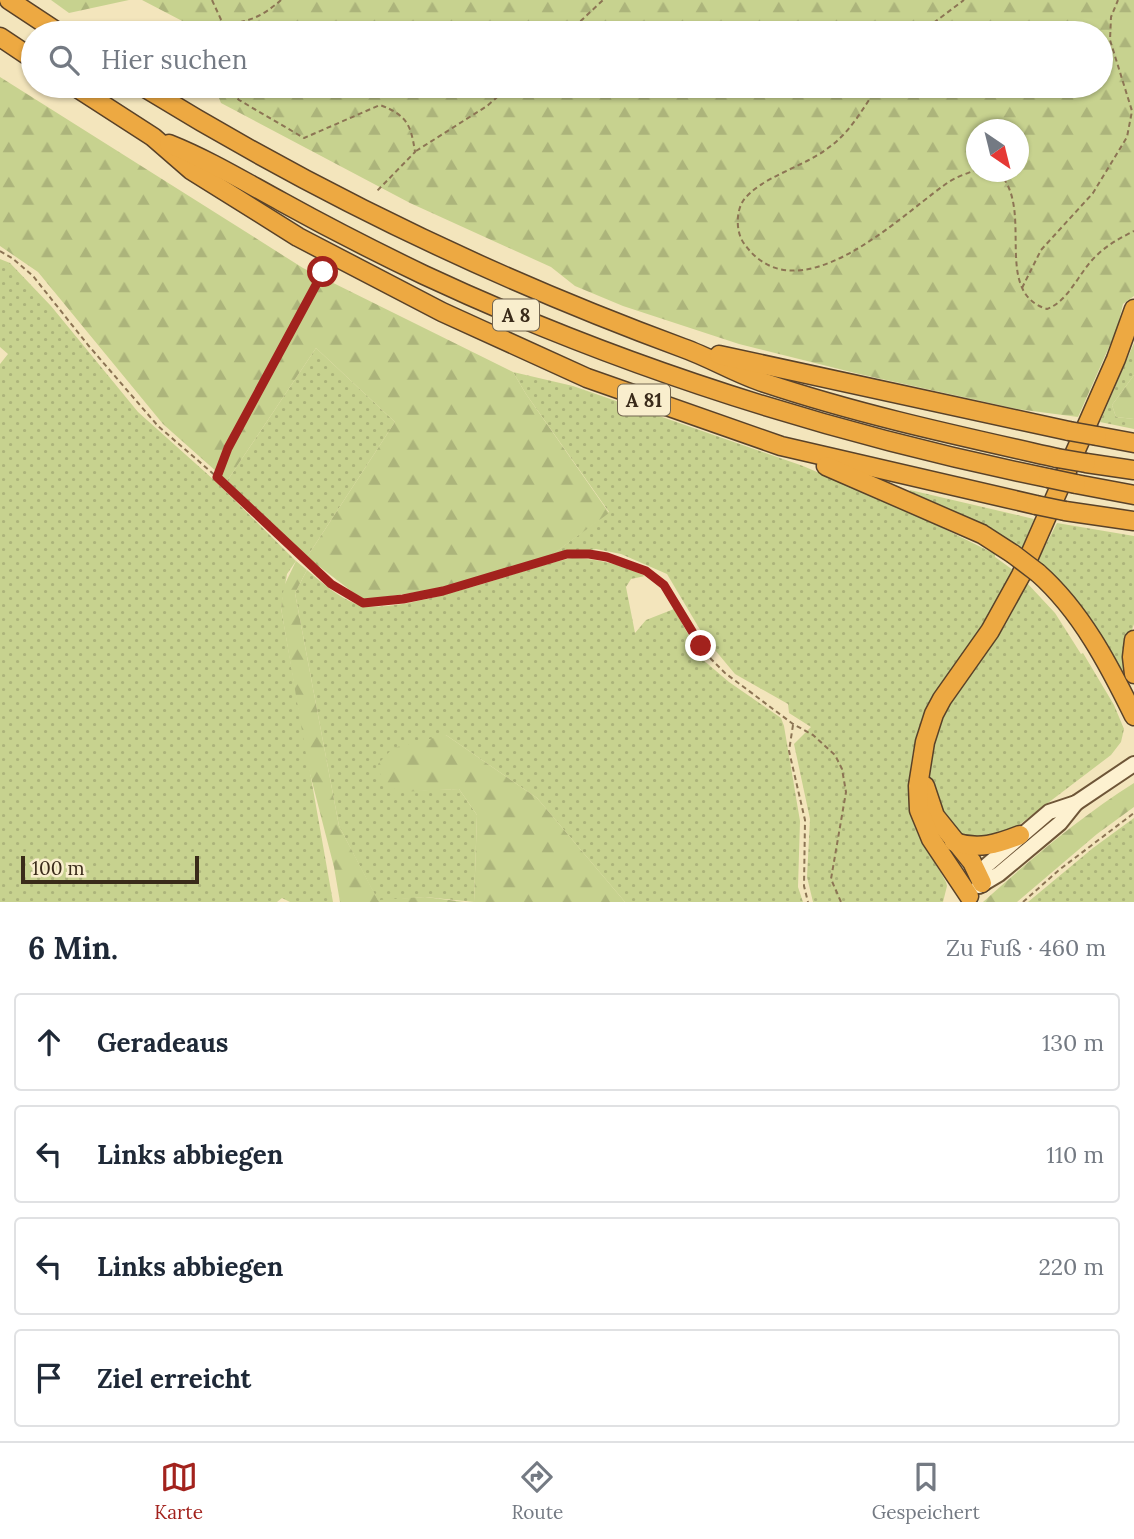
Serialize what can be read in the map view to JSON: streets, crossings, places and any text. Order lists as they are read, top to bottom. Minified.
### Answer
{"streets":{"highway":["A 8","A 81"]},"crossings":[["A 8","A 81"]],"scale_bar":"100 m","north":"bottom right","page":{"search":"Hier suchen","scale":"100 m","heading":["6 Min.","Zu Fuß · 460 m"],"list":[["Geradeaus","130 m"],["Links abbiegen","110 m"],["Links abbiegen","220 m"],"Ziel erreicht"],"nav":["Karte","Route","Gespeichert"]}}
